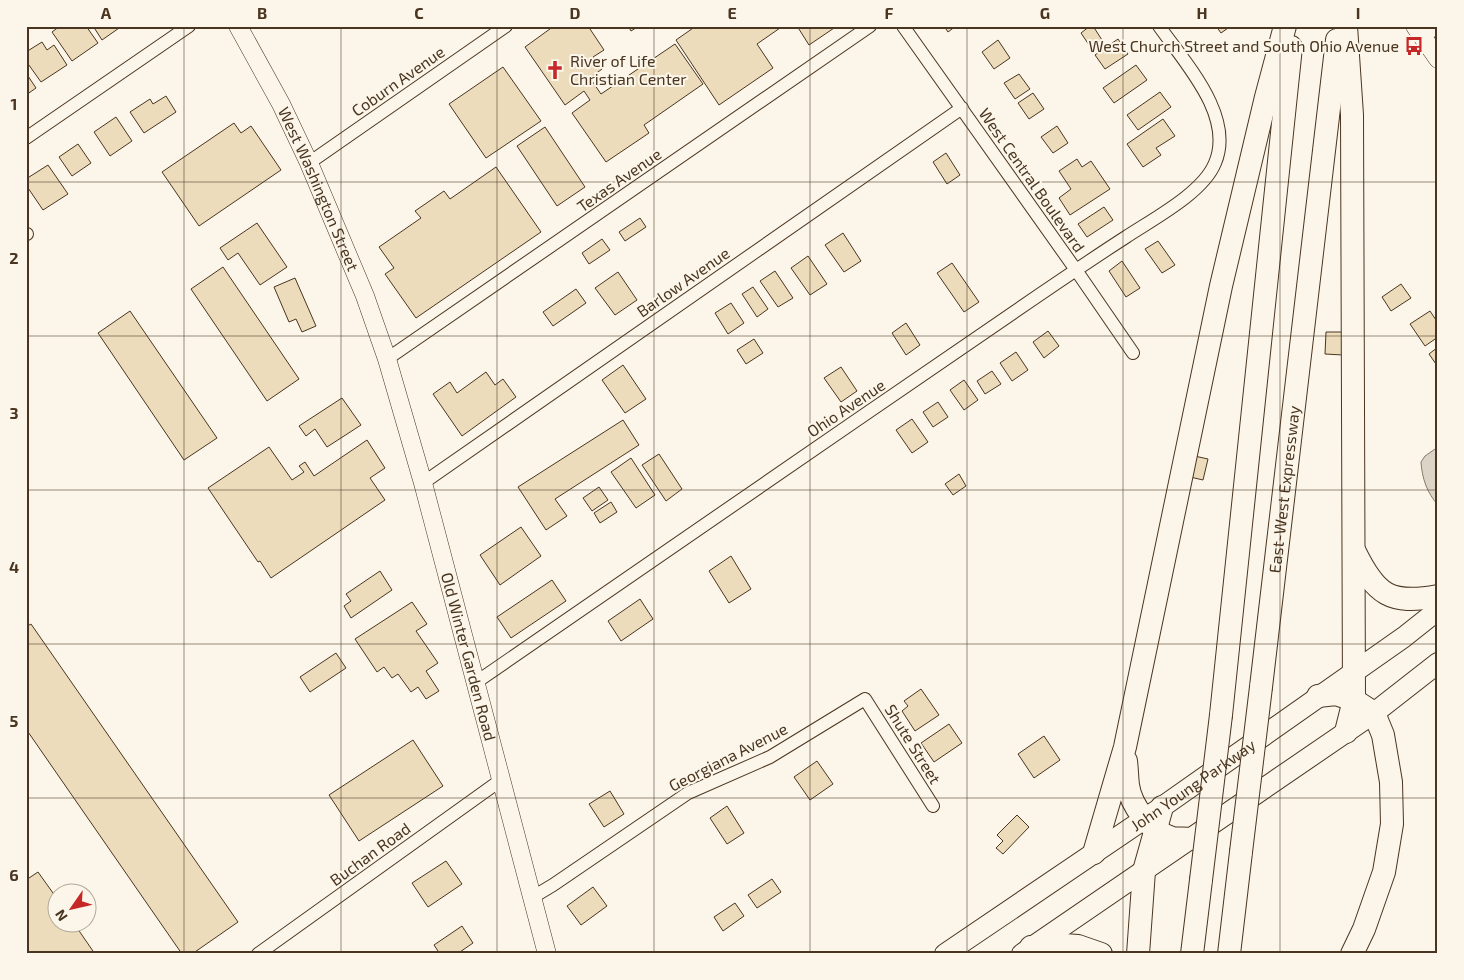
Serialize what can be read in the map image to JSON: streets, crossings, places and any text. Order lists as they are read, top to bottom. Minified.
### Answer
{"streets":{"highway":["East-West Expressway"],"main road":["West Washington Street","Old Winter Garden Road","John Young Parkway"],"street":["Coburn Avenue","Texas Avenue","West Central Boulevard","Barlow Avenue","Ohio Avenue","Shute Street","Georgiana Avenue","Buchan Road"]},"crossings":[["Coburn Avenue","West Washington Street"],["Texas Avenue","West Washington Street"],["Texas Avenue","Old Winter Garden Road"],["West Central Boulevard","Barlow Avenue"],["West Central Boulevard","Ohio Avenue"],["West Washington Street","Old Winter Garden Road"],["Barlow Avenue","Old Winter Garden Road"],["Ohio Avenue","Old Winter Garden Road"],["Old Winter Garden Road","Georgiana Avenue"],["Old Winter Garden Road","Buchan Road"],["Shute Street","Georgiana Avenue"]],"places":{"bus stop":["West Church Street and South Ohio Avenue"],"church":["River of Life Christian Center"]},"north":"bottom left","grid":{"columns":["A","B","C","D","E","F","G","H","I"],"rows":["1","2","3","4","5","6"]}}
